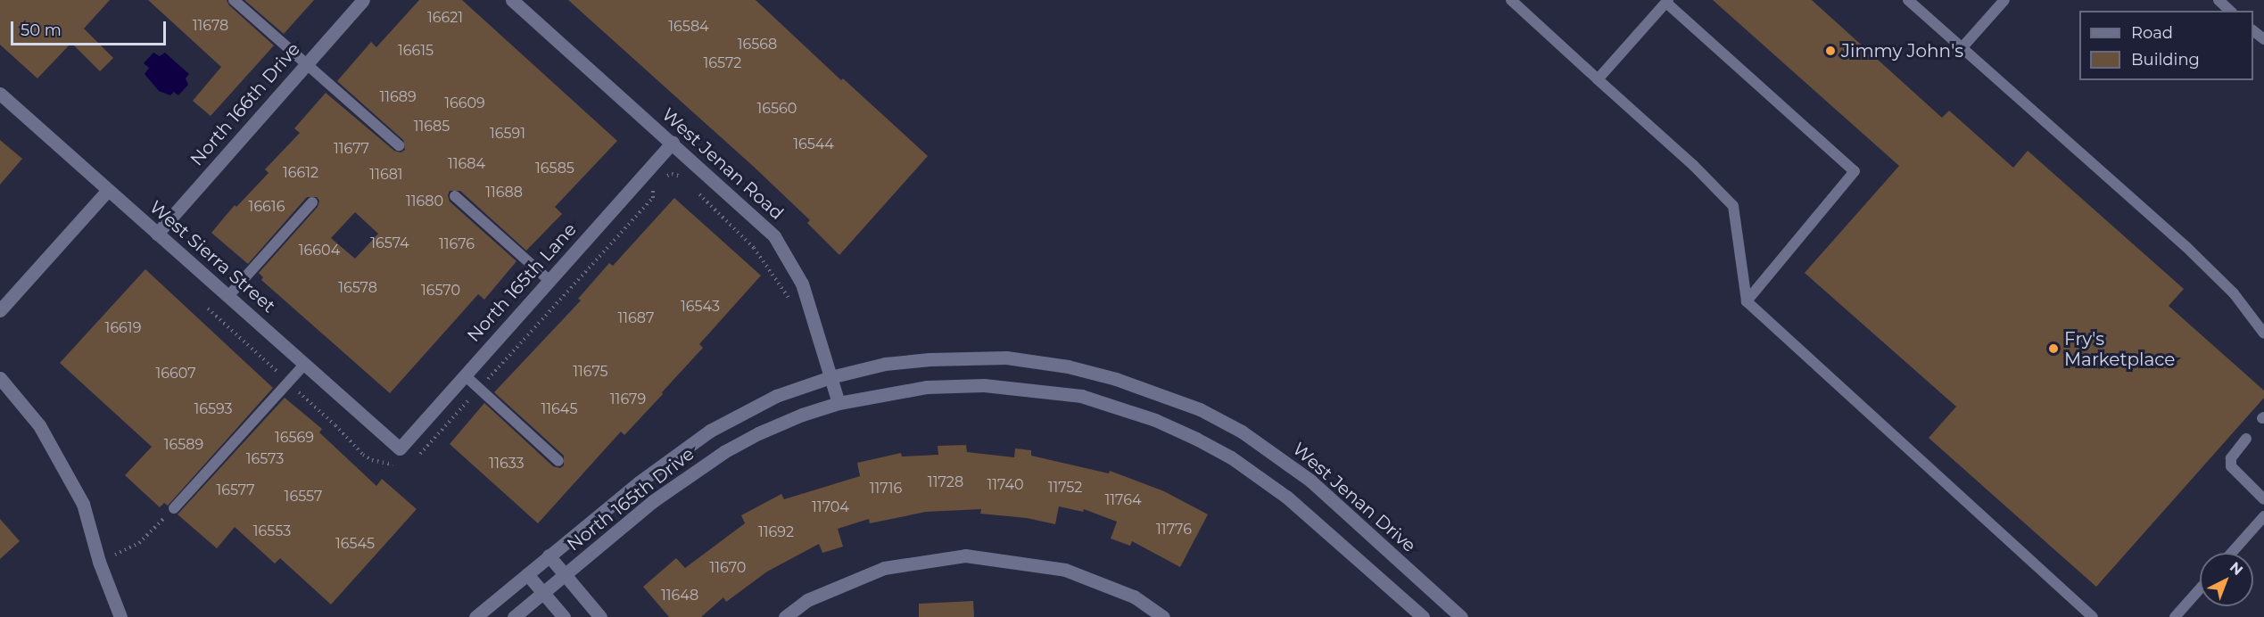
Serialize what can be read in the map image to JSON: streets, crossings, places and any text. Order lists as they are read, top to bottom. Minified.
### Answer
{"streets":{"street":["North 166th Drive","West Jenan Road","West Sierra Street","North 165th Lane","West Jenan Drive","North 165th Drive"]},"crossings":[["North 166th Drive","West Sierra Street"],["West Jenan Road","North 165th Lane"],["West Jenan Road","North 165th Drive"],["West Sierra Street","North 165th Lane"],["West Jenan Drive","North 165th Drive"]],"places":["Jimmy John's","Fry's Marketplace"],"house_numbers":["16621","11678","16584","16568","16615","16572","11689","16609","16560","11685","16591","16544","11677","11684","16585","16612","11681","11688","11680","16616","16574","11676","16604","16578","16570","16543","11687","16619","11675","16607","11679","16593","11645","16569","16589","16573","11633","11728","11740","11752","11716","16577","16557","11764","11704","11776","16553","11692","16545","11670","11648"],"legend":["Road","Building"],"scale_bar":"50 m","north":"top right"}
